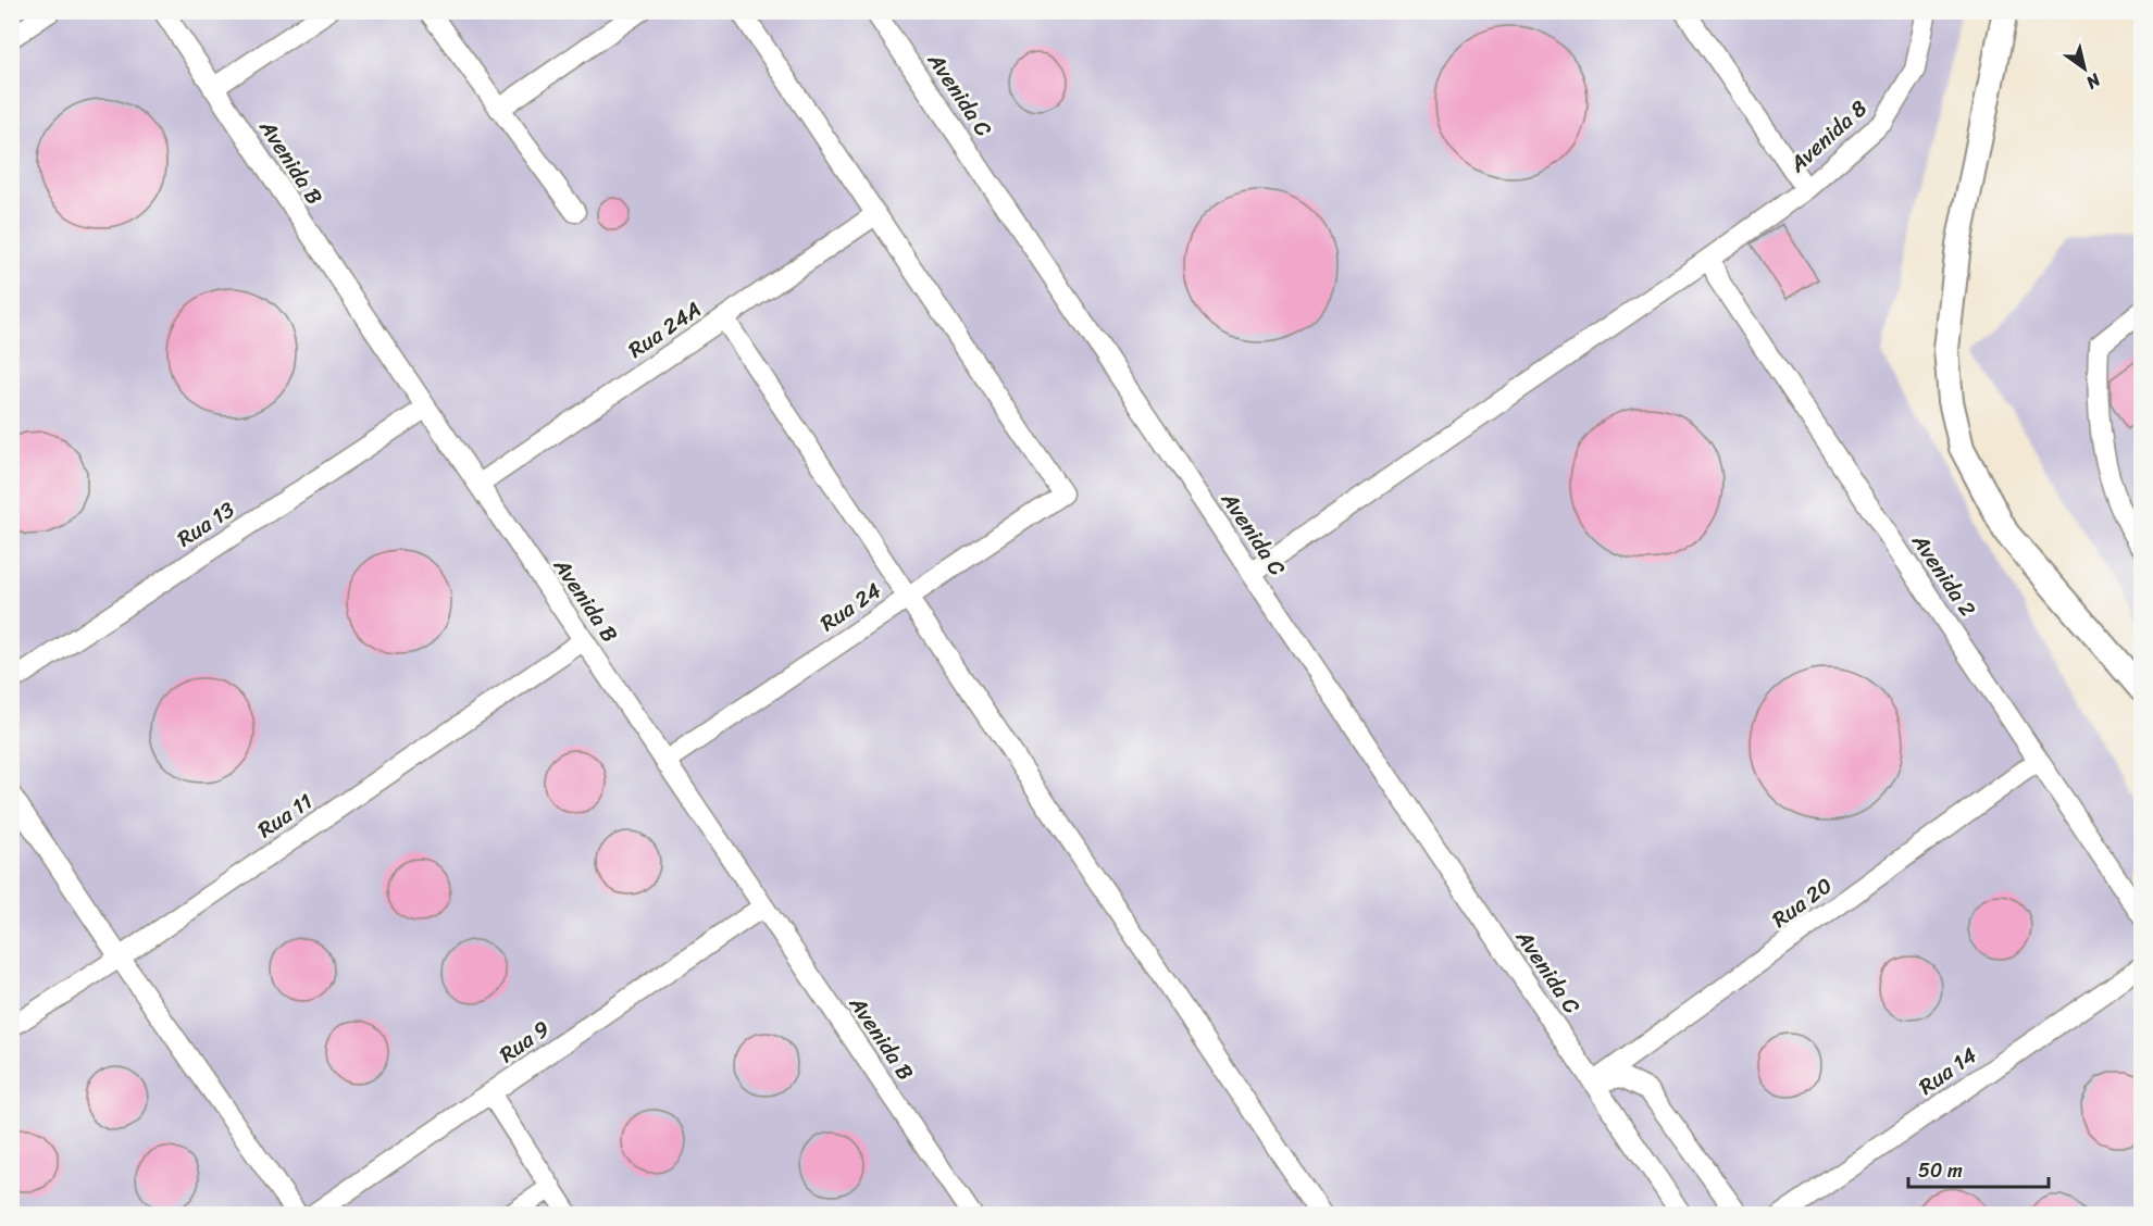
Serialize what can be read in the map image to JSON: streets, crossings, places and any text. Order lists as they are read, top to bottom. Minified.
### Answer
{"streets":{"lane":["Avenida C","Avenida 8","Avenida B","Rua 24A","Rua 13","Avenida 2","Rua 24","Rua 11","Rua 20","Rua 9","Rua 14"]},"crossings":[["Avenida C","Avenida 8"],["Avenida C","Rua 20"],["Avenida 8","Avenida 2"],["Avenida B","Rua 24A"],["Avenida B","Rua 13"],["Avenida B","Rua 24"],["Avenida B","Rua 11"],["Avenida B","Rua 9"],["Rua 24A","Rua 24"],["Avenida 2","Rua 20"]],"scale_bar":"50 m","north":"bottom right"}
